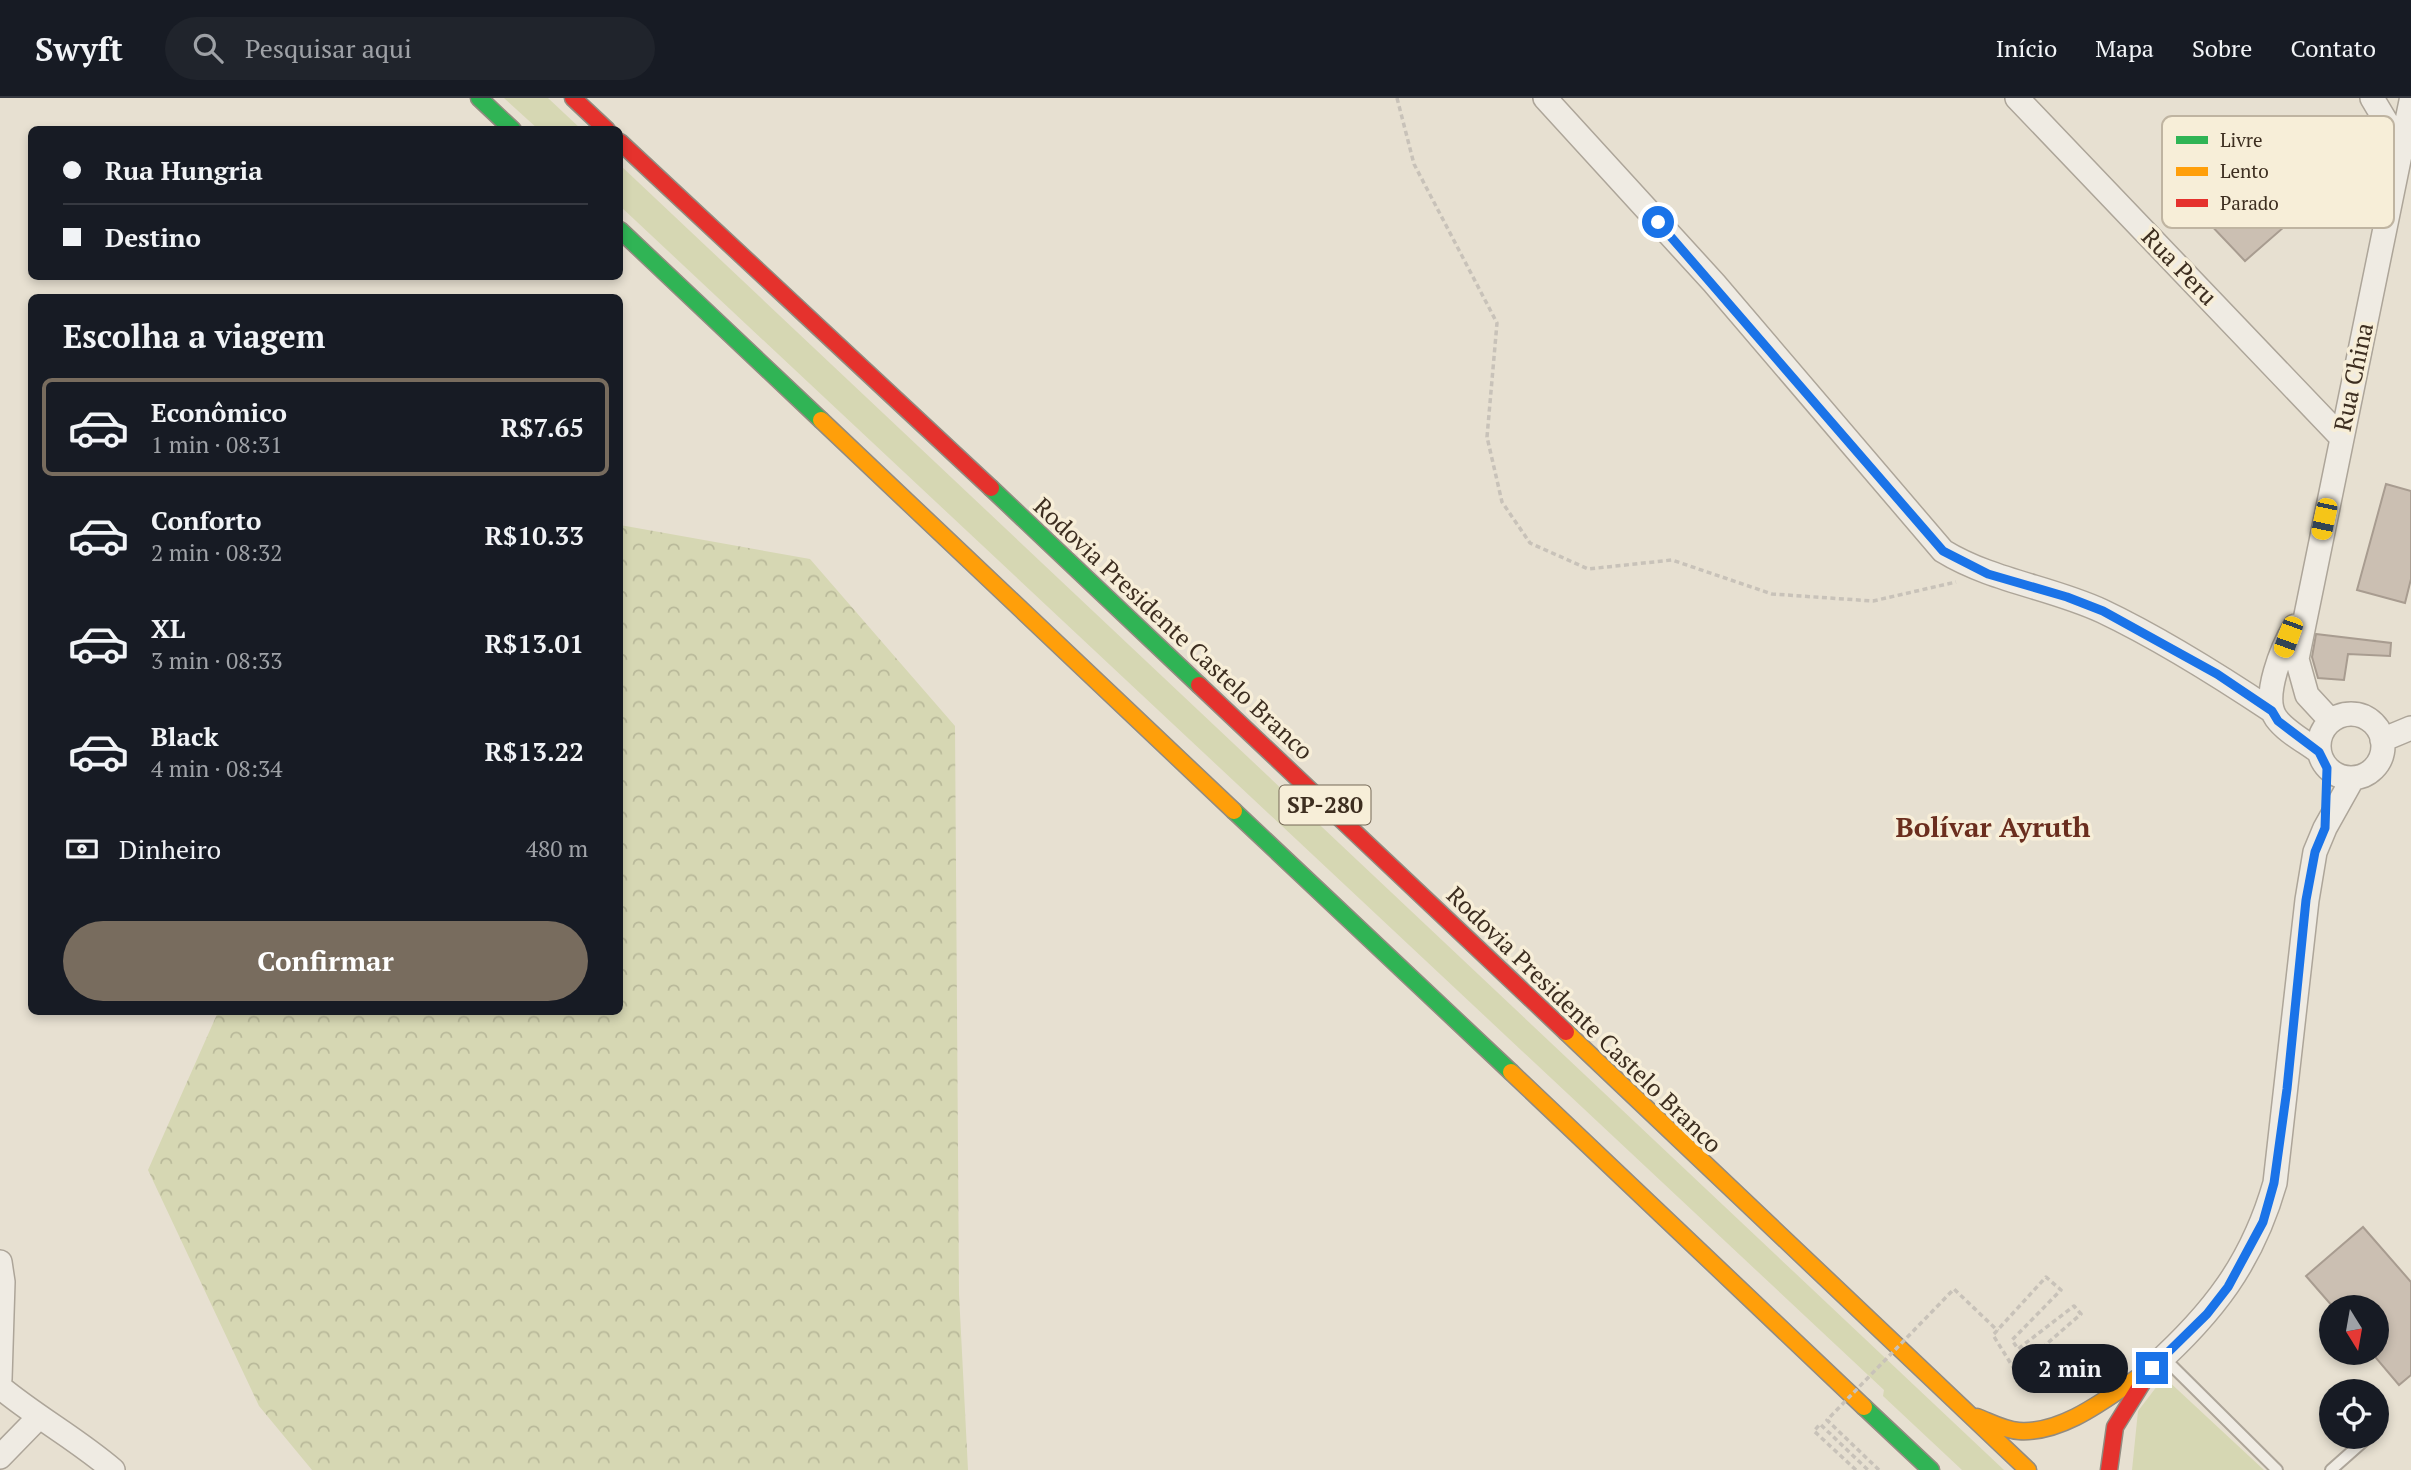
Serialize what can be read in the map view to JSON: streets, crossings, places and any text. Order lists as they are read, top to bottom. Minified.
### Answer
{"streets":{"highway":["Rodovia Presidente Castelo Branco","SP-280"],"street":["Rua Peru","Rua China"]},"crossings":[["Rua Peru","Rua China"]],"districts":["Bolívar Ayruth"],"legend":["Livre","Lento","Parado"],"north":"bottom","page":{"header":"Swyft","search":"Pesquisar aqui","nav":["Início","Mapa","Sobre","Contato"],"banner":["Rua Hungria","Destino"],"heading":"Escolha a viagem","list":[{"name":"Econômico","note":"1 min · 08:31","value":"R$7.65"},{"name":"Conforto","note":"2 min · 08:32","value":"R$10.33"},{"name":"XL","note":"3 min · 08:33","value":"R$13.01"},{"name":"Black","note":"4 min · 08:34","value":"R$13.22"}],"pay":["Dinheiro","480 m"],"buttons":"Confirmar","bubble":"2 min"}}
